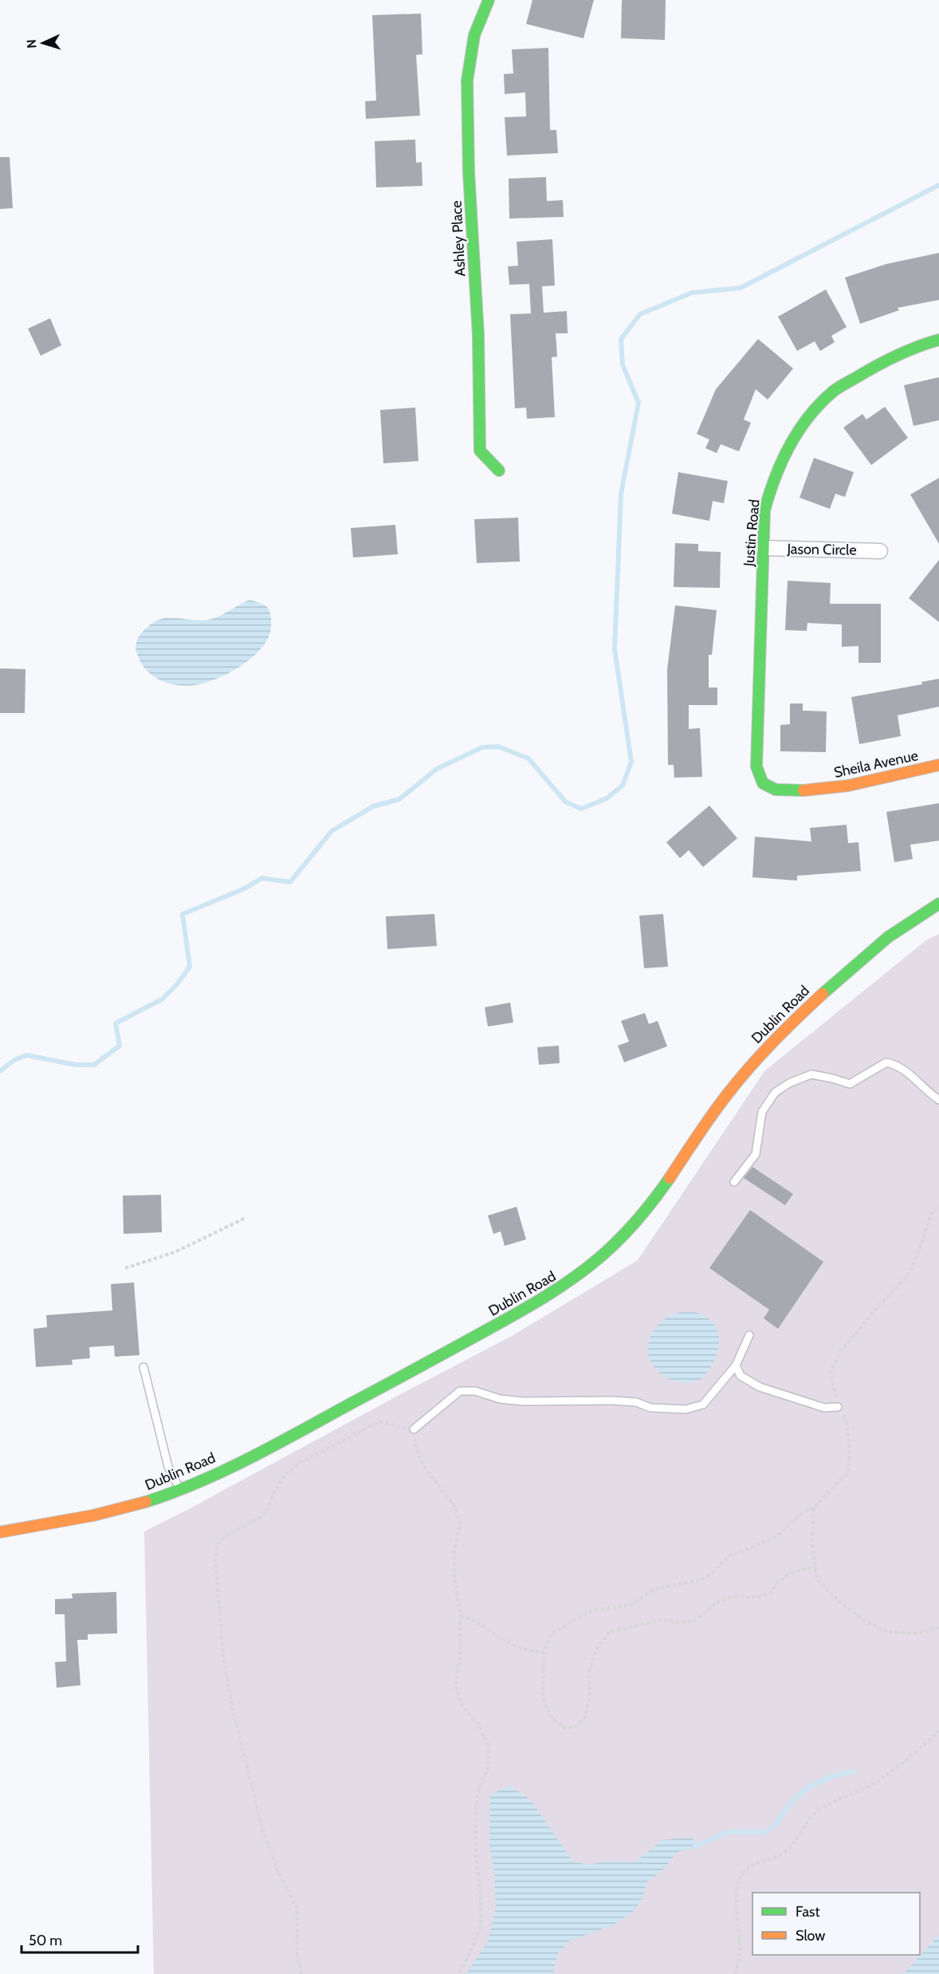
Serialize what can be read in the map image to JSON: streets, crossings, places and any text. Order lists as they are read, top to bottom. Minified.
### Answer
{"streets":{"street":["Ashley Place","Justin Road","Jason Circle","Sheila Avenue","Dublin Road"]},"crossings":[["Justin Road","Jason Circle"],["Justin Road","Sheila Avenue"]],"legend":["Fast","Slow"],"scale_bar":"50 m","north":"left"}
